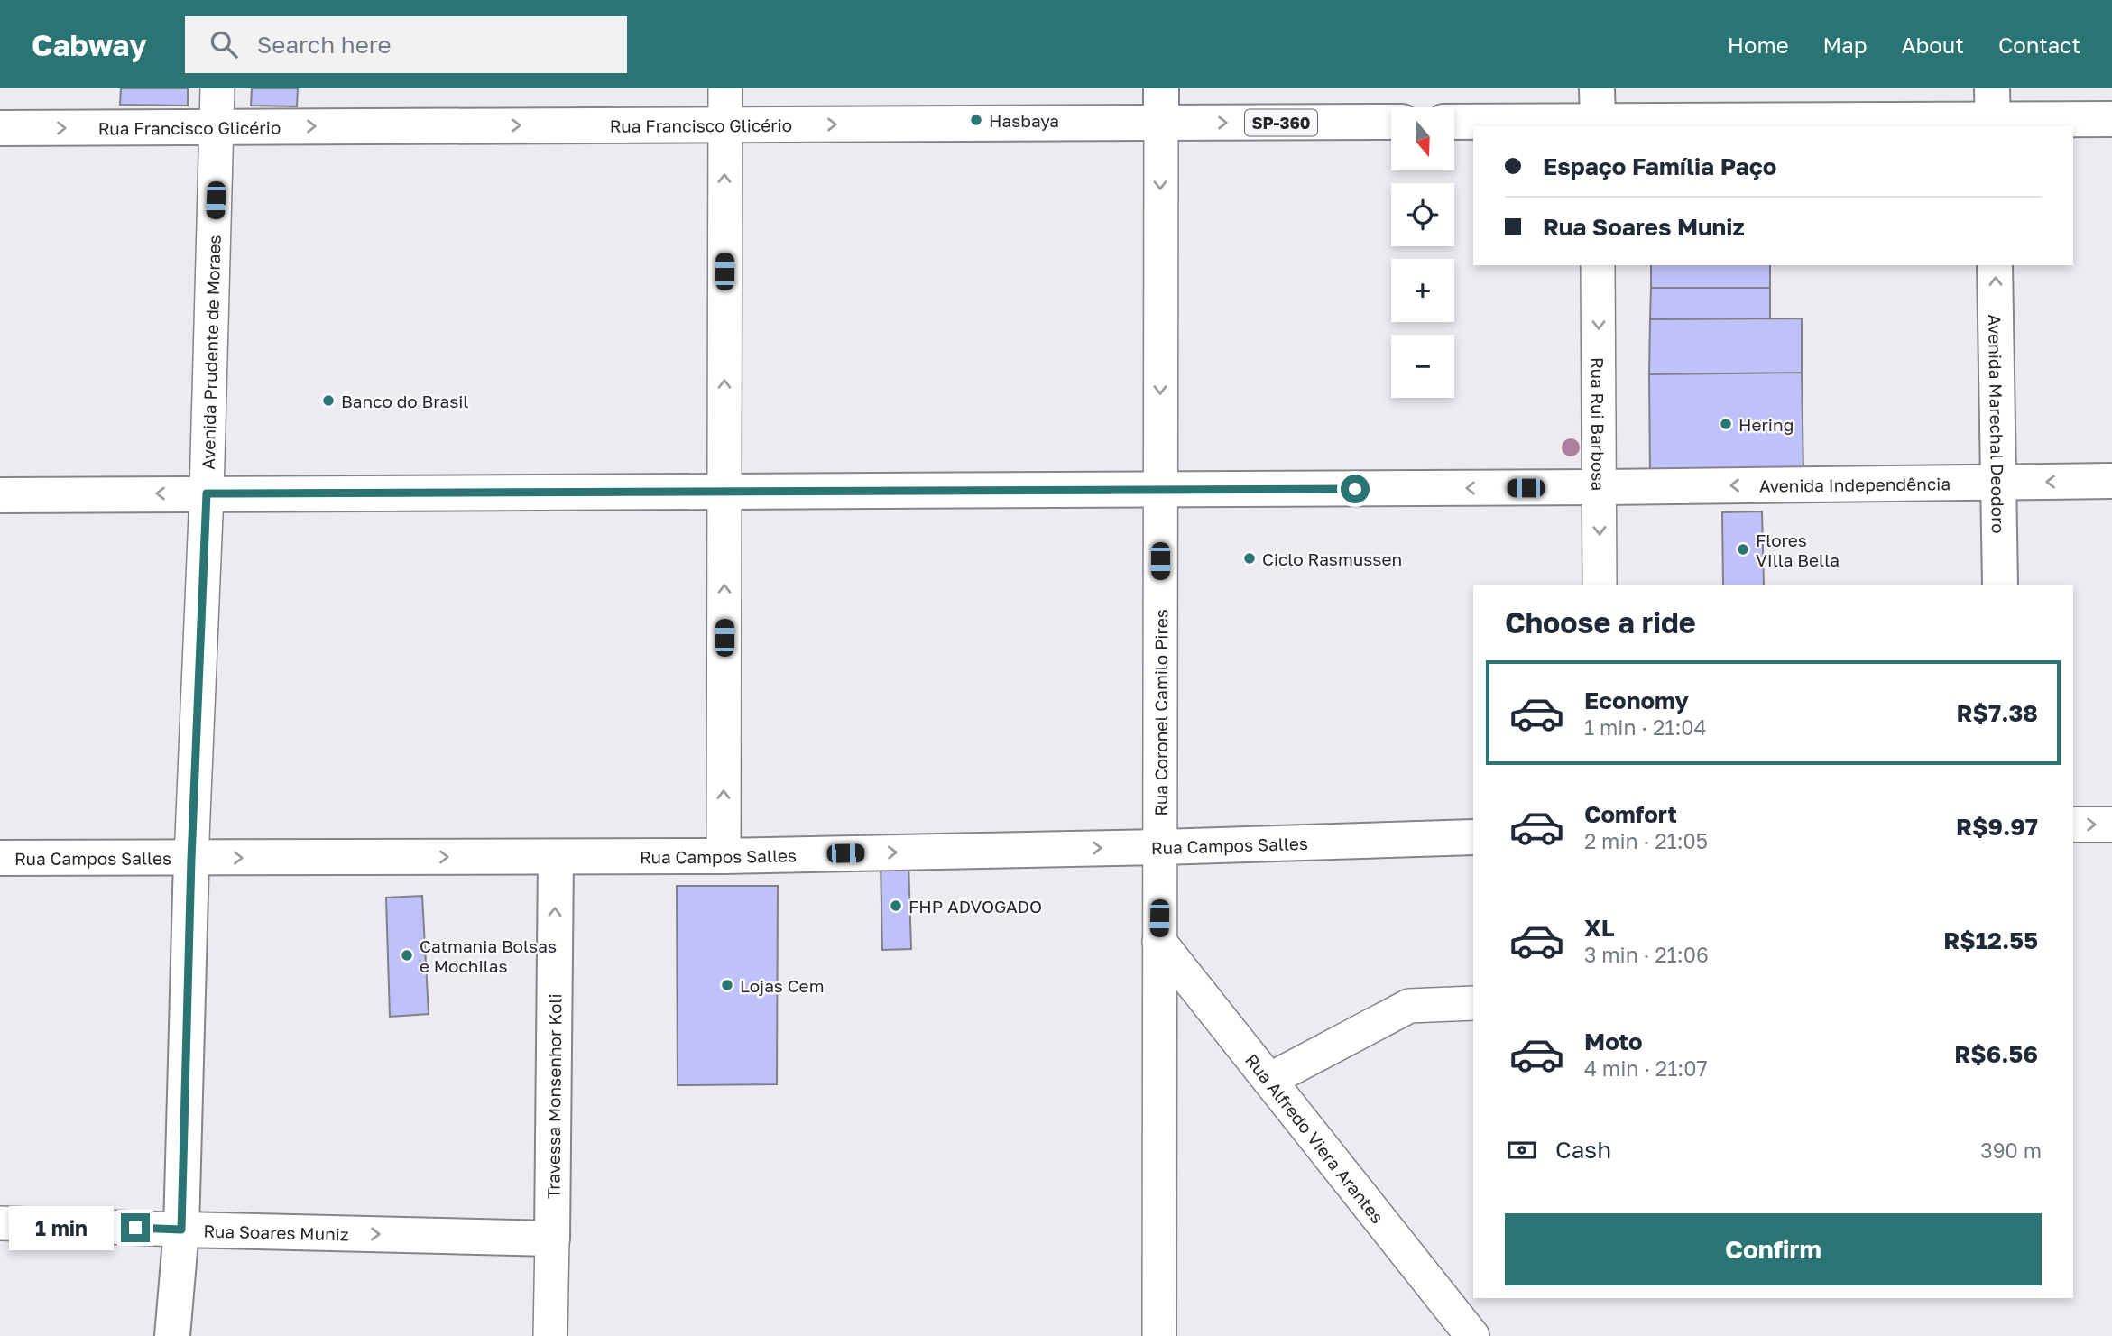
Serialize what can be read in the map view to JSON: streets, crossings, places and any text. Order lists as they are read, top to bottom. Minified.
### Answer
{"streets":{"main road":["SP-360","Rua Francisco Glicério","Avenida Prudente de Moraes","Avenida Marechal Deodoro","Avenida Independência","Rua Coronel Camilo Pires","Rua Campos Salles","Travessa Monsenhor Koli","Rua Soares Muniz"],"street":["Rua Rui Barbosa","Rua Alfredo Viera Arantes"]},"crossings":[["Rua Francisco Glicério","Avenida Prudente de Moraes"],["Rua Francisco Glicério","Rua Coronel Camilo Pires"],["Avenida Prudente de Moraes","Avenida Independência"],["Avenida Prudente de Moraes","Rua Campos Salles"],["Avenida Prudente de Moraes","Rua Soares Muniz"],["Rua Rui Barbosa","Avenida Independência"],["Avenida Marechal Deodoro","Avenida Independência"],["Avenida Independência","Rua Coronel Camilo Pires"],["Rua Coronel Camilo Pires","Rua Campos Salles"],["Rua Coronel Camilo Pires","Rua Alfredo Viera Arantes"],["Rua Campos Salles","Travessa Monsenhor Koli"],["Travessa Monsenhor Koli","Rua Soares Muniz"]],"one_way":["Rua Francisco Glicério","Rua Rui Barbosa","Avenida Marechal Deodoro","Avenida Independência","Rua Campos Salles","Travessa Monsenhor Koli","Rua Soares Muniz"],"places":["Hasbaya","Banco do Brasil","Hering","Flores VIlla Bella","Ciclo Rasmussen","FHP ADVOGADO","Catmania Bolsas e Mochilas","Lojas Cem"],"north":"bottom","page":{"header":"Cabway","search":"Search here","nav":["Home","Map","About","Contact"],"map_buttons":["+","−"],"banner":["Espaço Família Paço","Rua Soares Muniz"],"heading":"Choose a ride","list":[{"name":"Economy","note":"1 min · 21:04","value":"R$7.38"},{"name":"Comfort","note":"2 min · 21:05","value":"R$9.97"},{"name":"XL","note":"3 min · 21:06","value":"R$12.55"},{"name":"Moto","note":"4 min · 21:07","value":"R$6.56"}],"pay":["Cash","390 m"],"buttons":"Confirm","bubble":"1 min"}}
